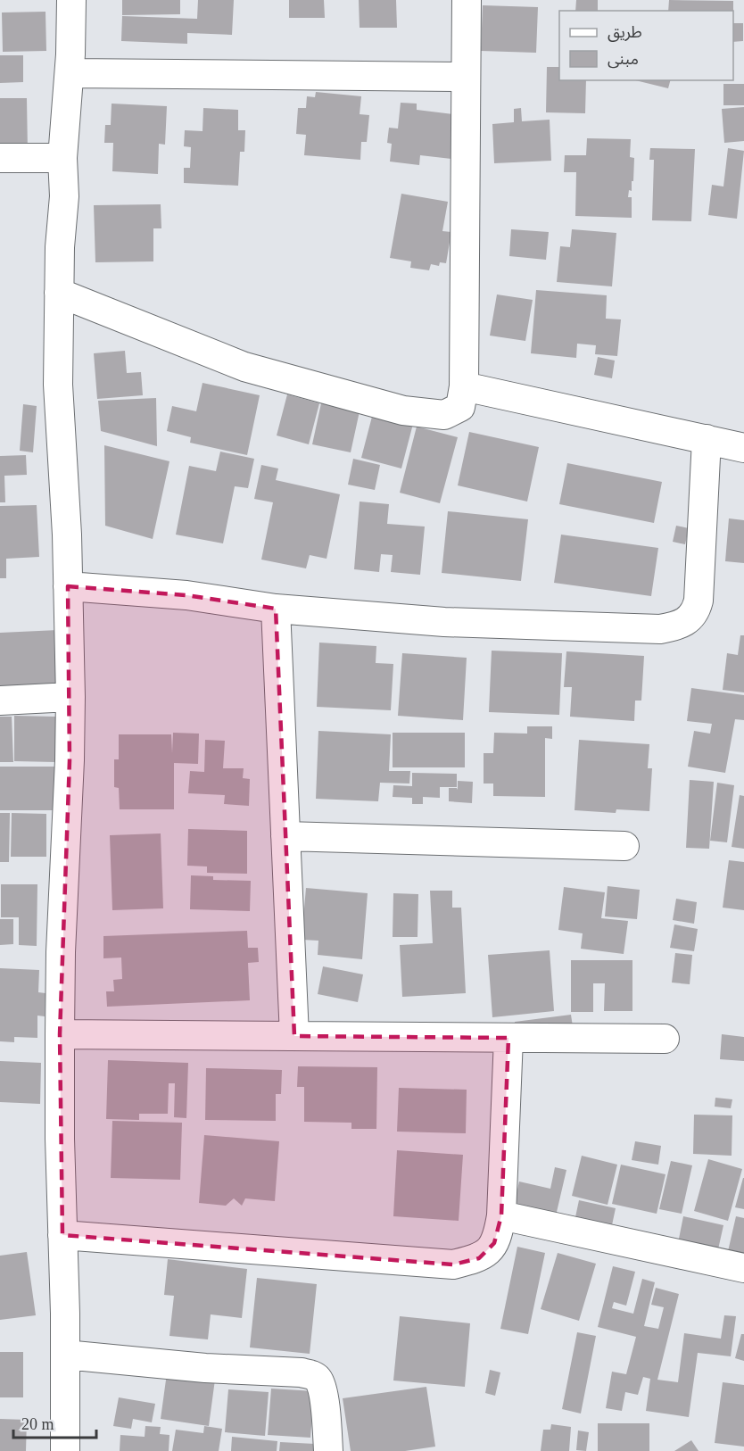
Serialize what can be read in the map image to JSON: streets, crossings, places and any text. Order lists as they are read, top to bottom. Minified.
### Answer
{"legend":["طريق","مبنى"],"scale_bar":"20 m"}
